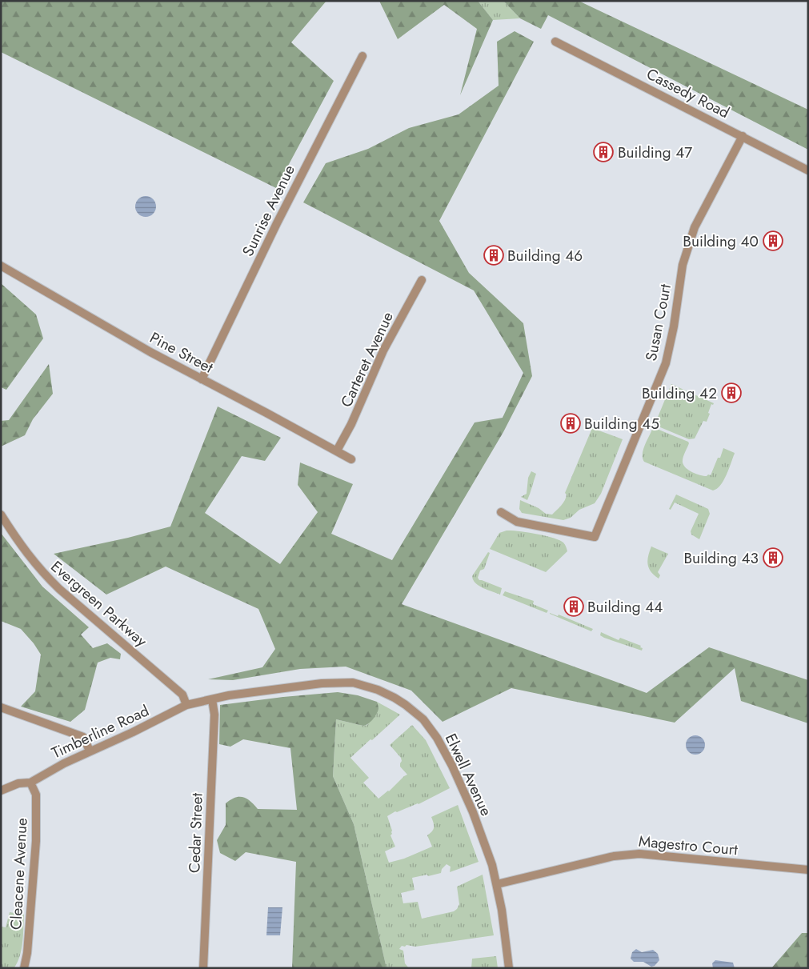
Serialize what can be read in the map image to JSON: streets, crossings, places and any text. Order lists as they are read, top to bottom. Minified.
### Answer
{"streets":{"street":["Cassedy Road","Sunrise Avenue","Susan Court","Pine Street","Carteret Avenue","Evergreen Parkway","Timberline Road","Elwell Avenue","Cedar Street","Magestro Court","Cleacene Avenue"]},"crossings":[["Cassedy Road","Susan Court"],["Sunrise Avenue","Pine Street"],["Pine Street","Carteret Avenue"],["Evergreen Parkway","Timberline Road"],["Timberline Road","Elwell Avenue"],["Timberline Road","Cedar Street"],["Timberline Road","Cleacene Avenue"],["Elwell Avenue","Cedar Street"],["Elwell Avenue","Magestro Court"]],"places":{"building":["Building 47","Building 40","Building 46","Building 42","Building 45","Building 43","Building 44"]}}
